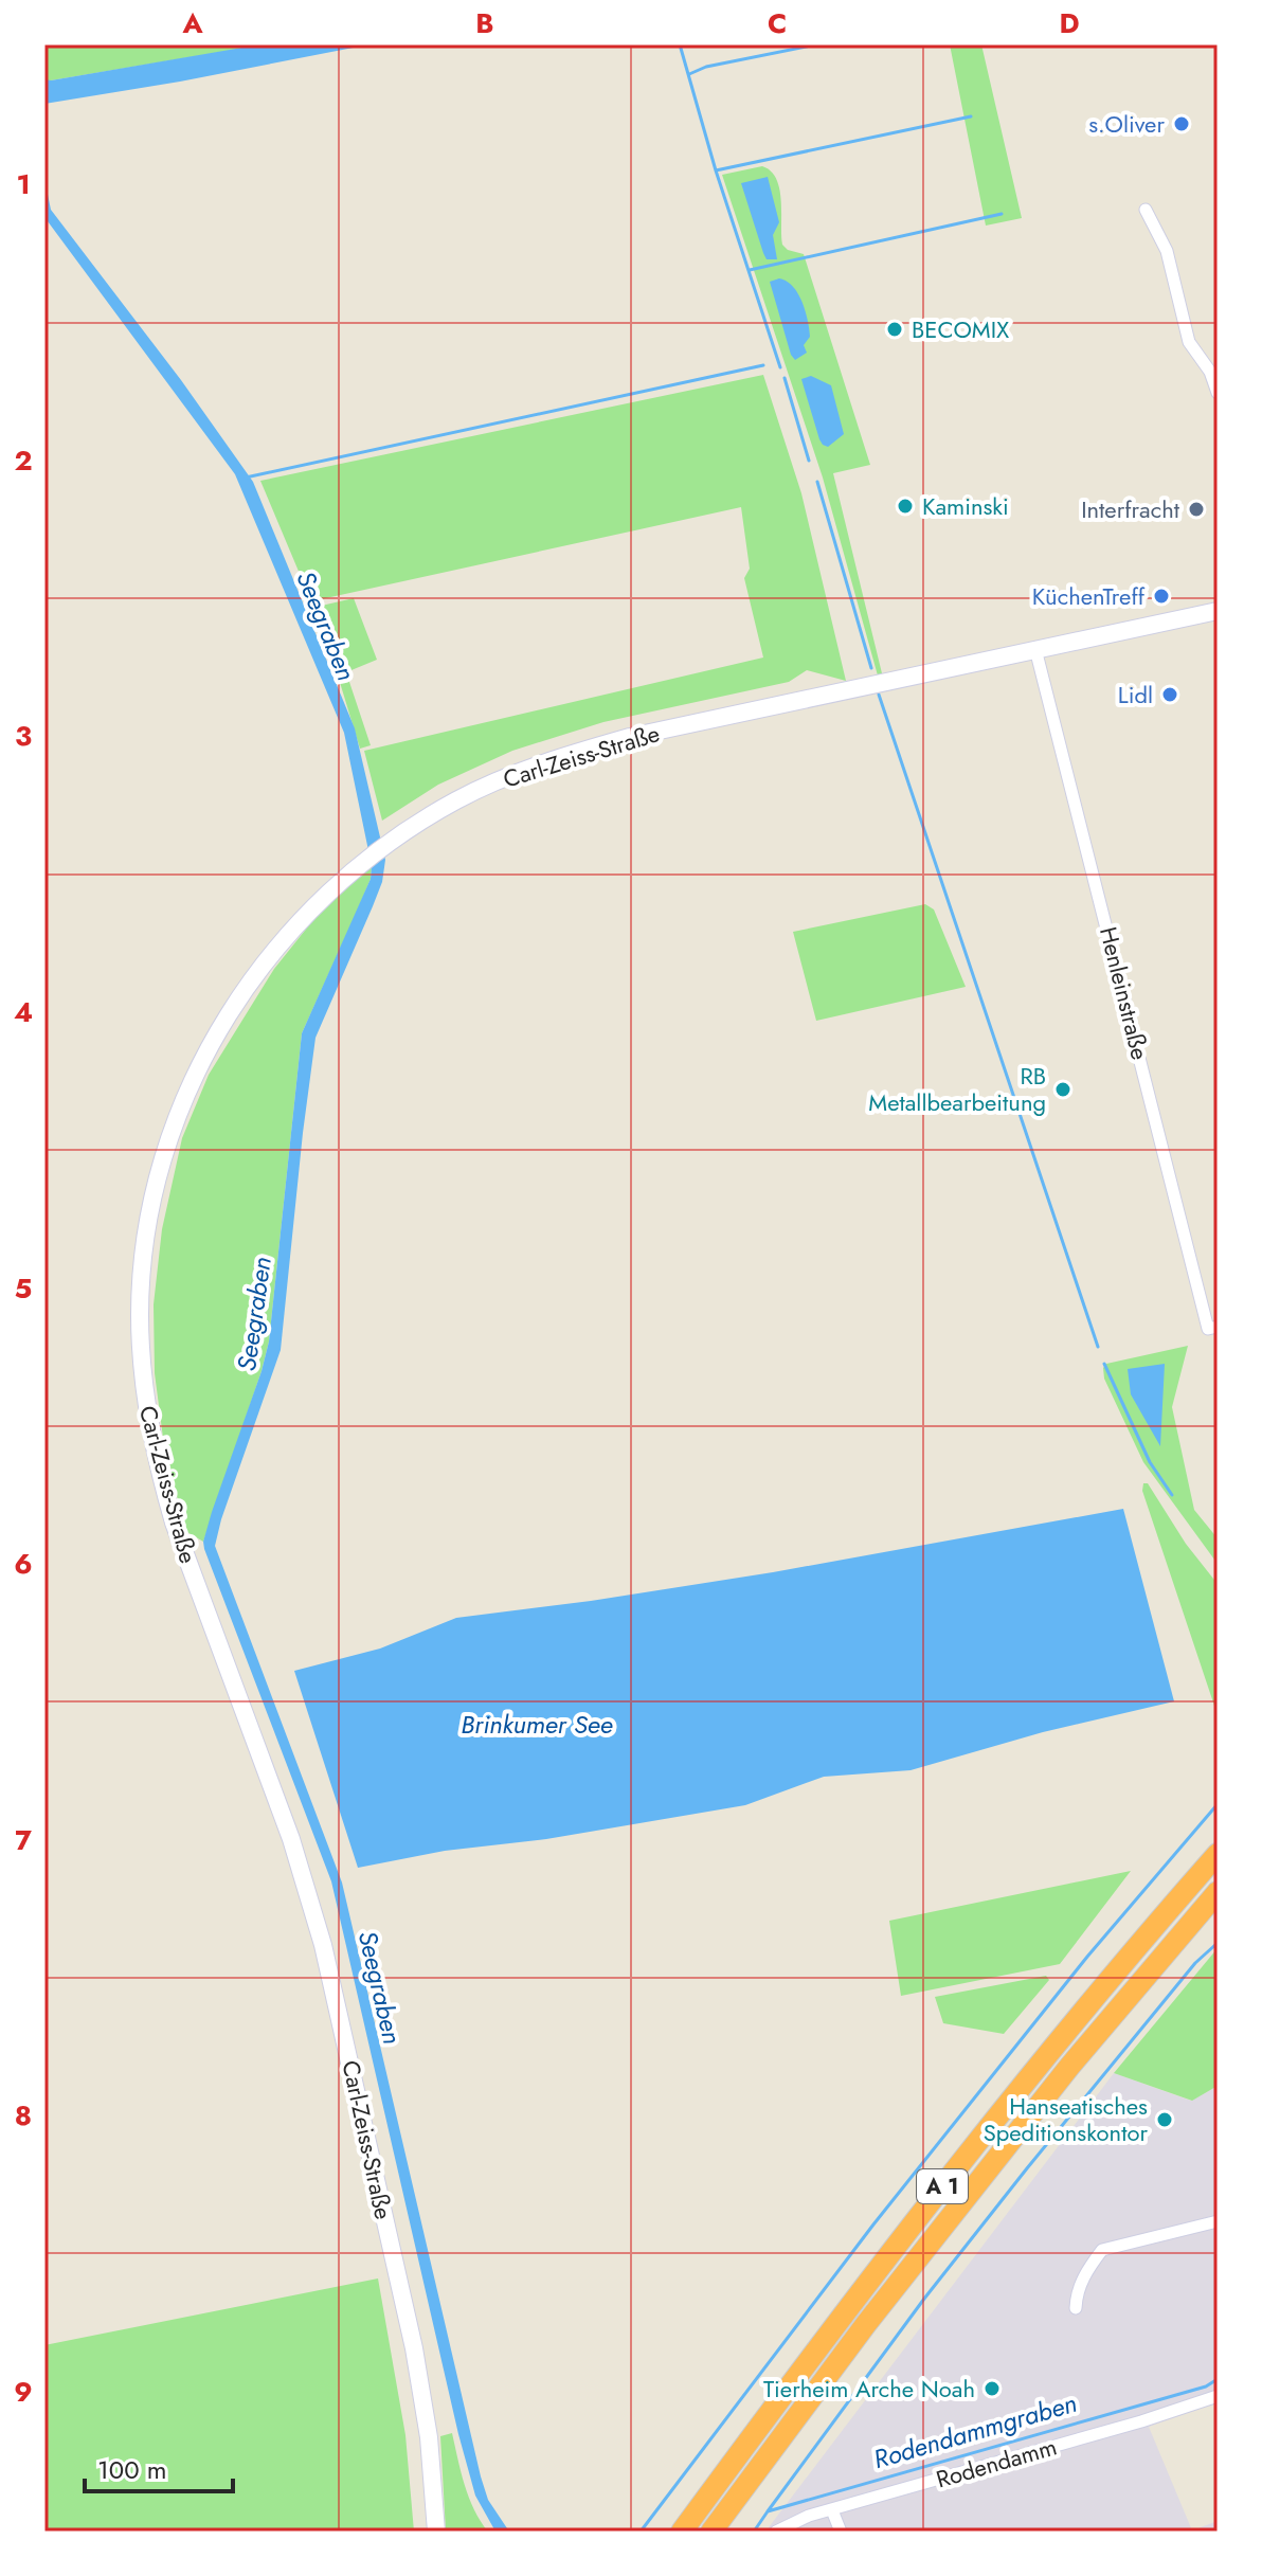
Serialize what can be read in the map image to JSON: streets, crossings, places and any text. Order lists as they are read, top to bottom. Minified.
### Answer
{"streets":{"highway":["A 1"],"main road":["Carl-Zeiss-Straße"],"street":["Henleinstraße","Rodendamm"]},"crossings":[["Carl-Zeiss-Straße","Henleinstraße"]],"water":["Seegraben","Brinkumer See","Rodendammgraben"],"places":["s.Oliver","BECOMIX","Kaminski","Interfracht","KüchenTreff","Lidl","RB Metallbearbeitung","Hanseatisches Speditionskontor","Tierheim Arche Noah"],"scale_bar":"100 m","grid":{"columns":["A","B","C","D"],"rows":["1","2","3","4","5","6","7","8","9"]}}
